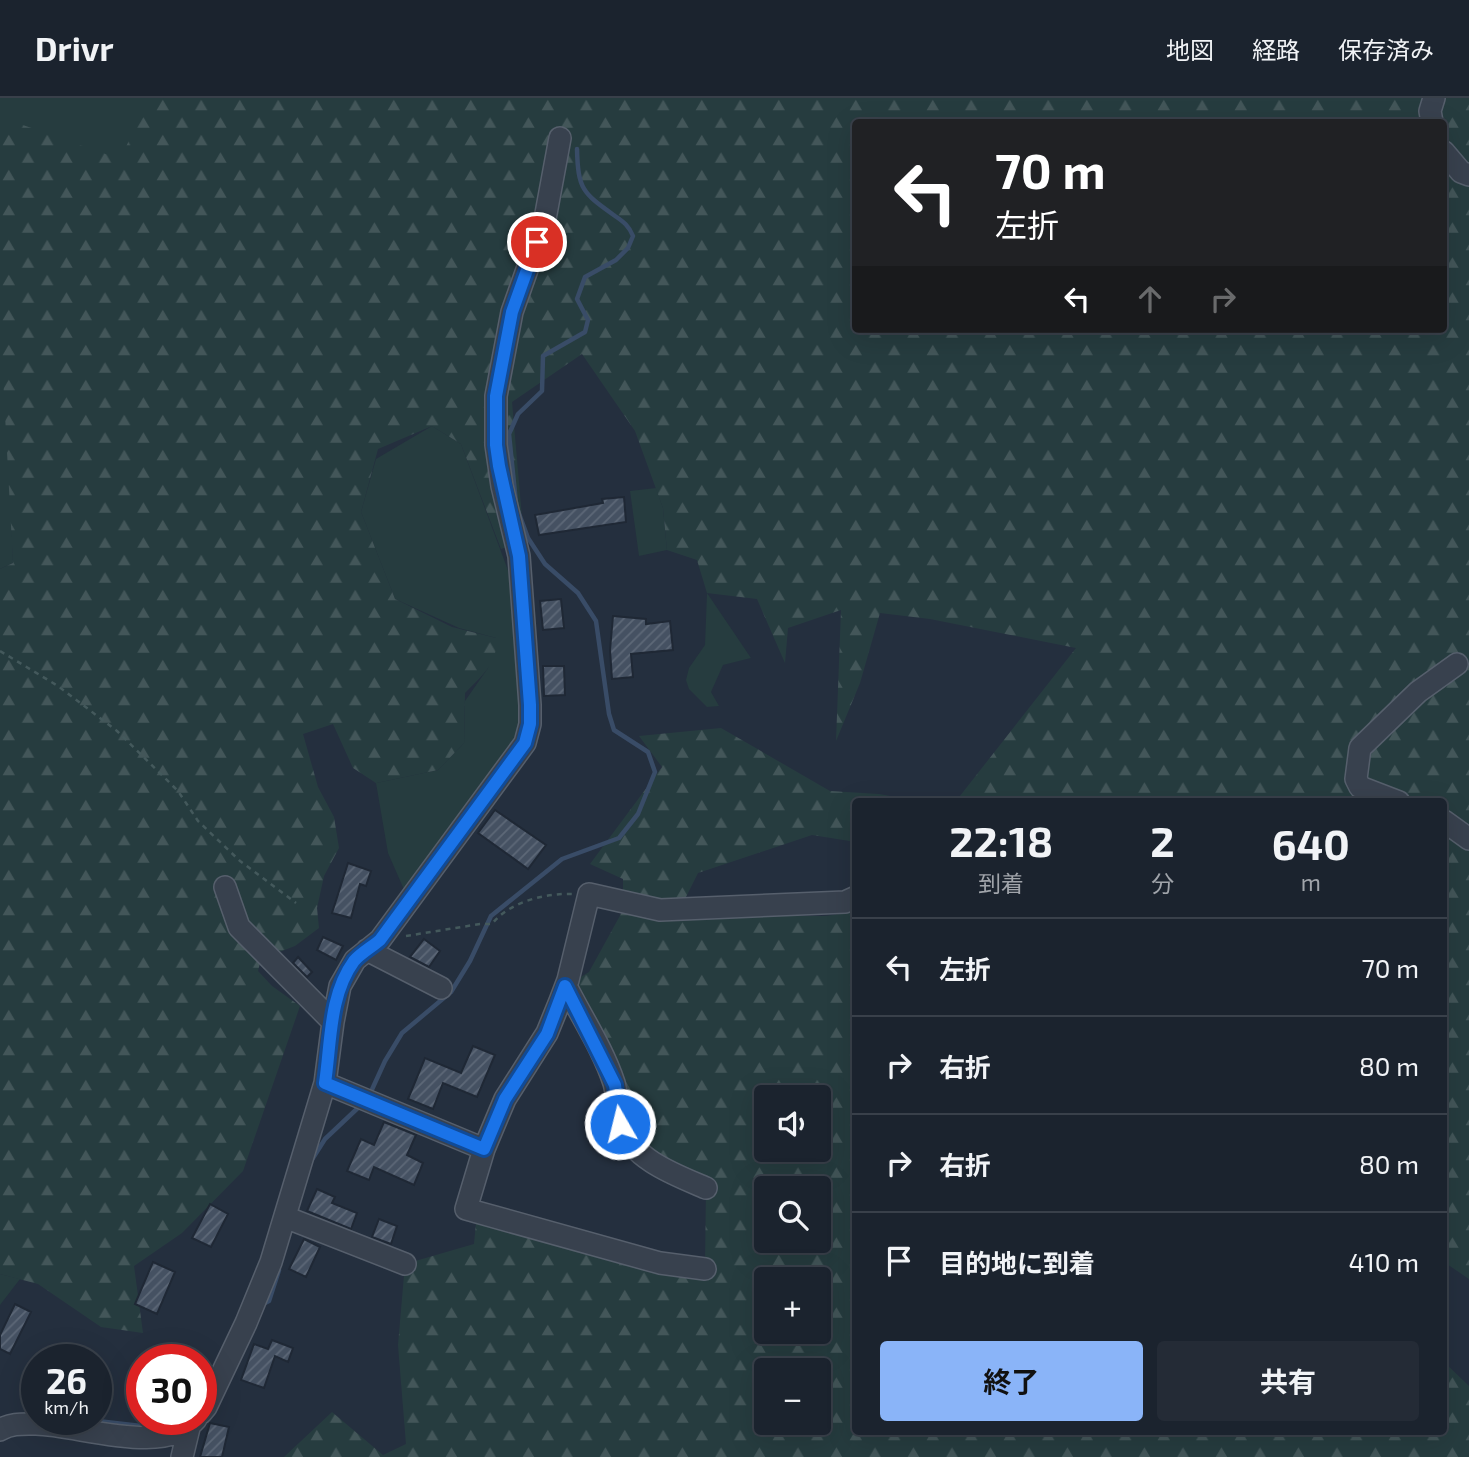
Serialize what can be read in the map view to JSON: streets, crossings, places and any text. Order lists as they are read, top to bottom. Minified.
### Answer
{"page":{"header":"Drivr","nav":["地図","経路","保存済み"],"turn":["70 m","左折"],"eta":["22:18","到着","2","分","640","m"],"list":[{"name":"左折","value":"70 m"},{"name":"右折","value":"80 m"},{"name":"右折","value":"80 m"},{"name":"目的地に到着","value":"410 m"}],"map_buttons":["+","−"],"buttons":["終了","共有"],"speed":"26 km/h","limit":"30"}}
